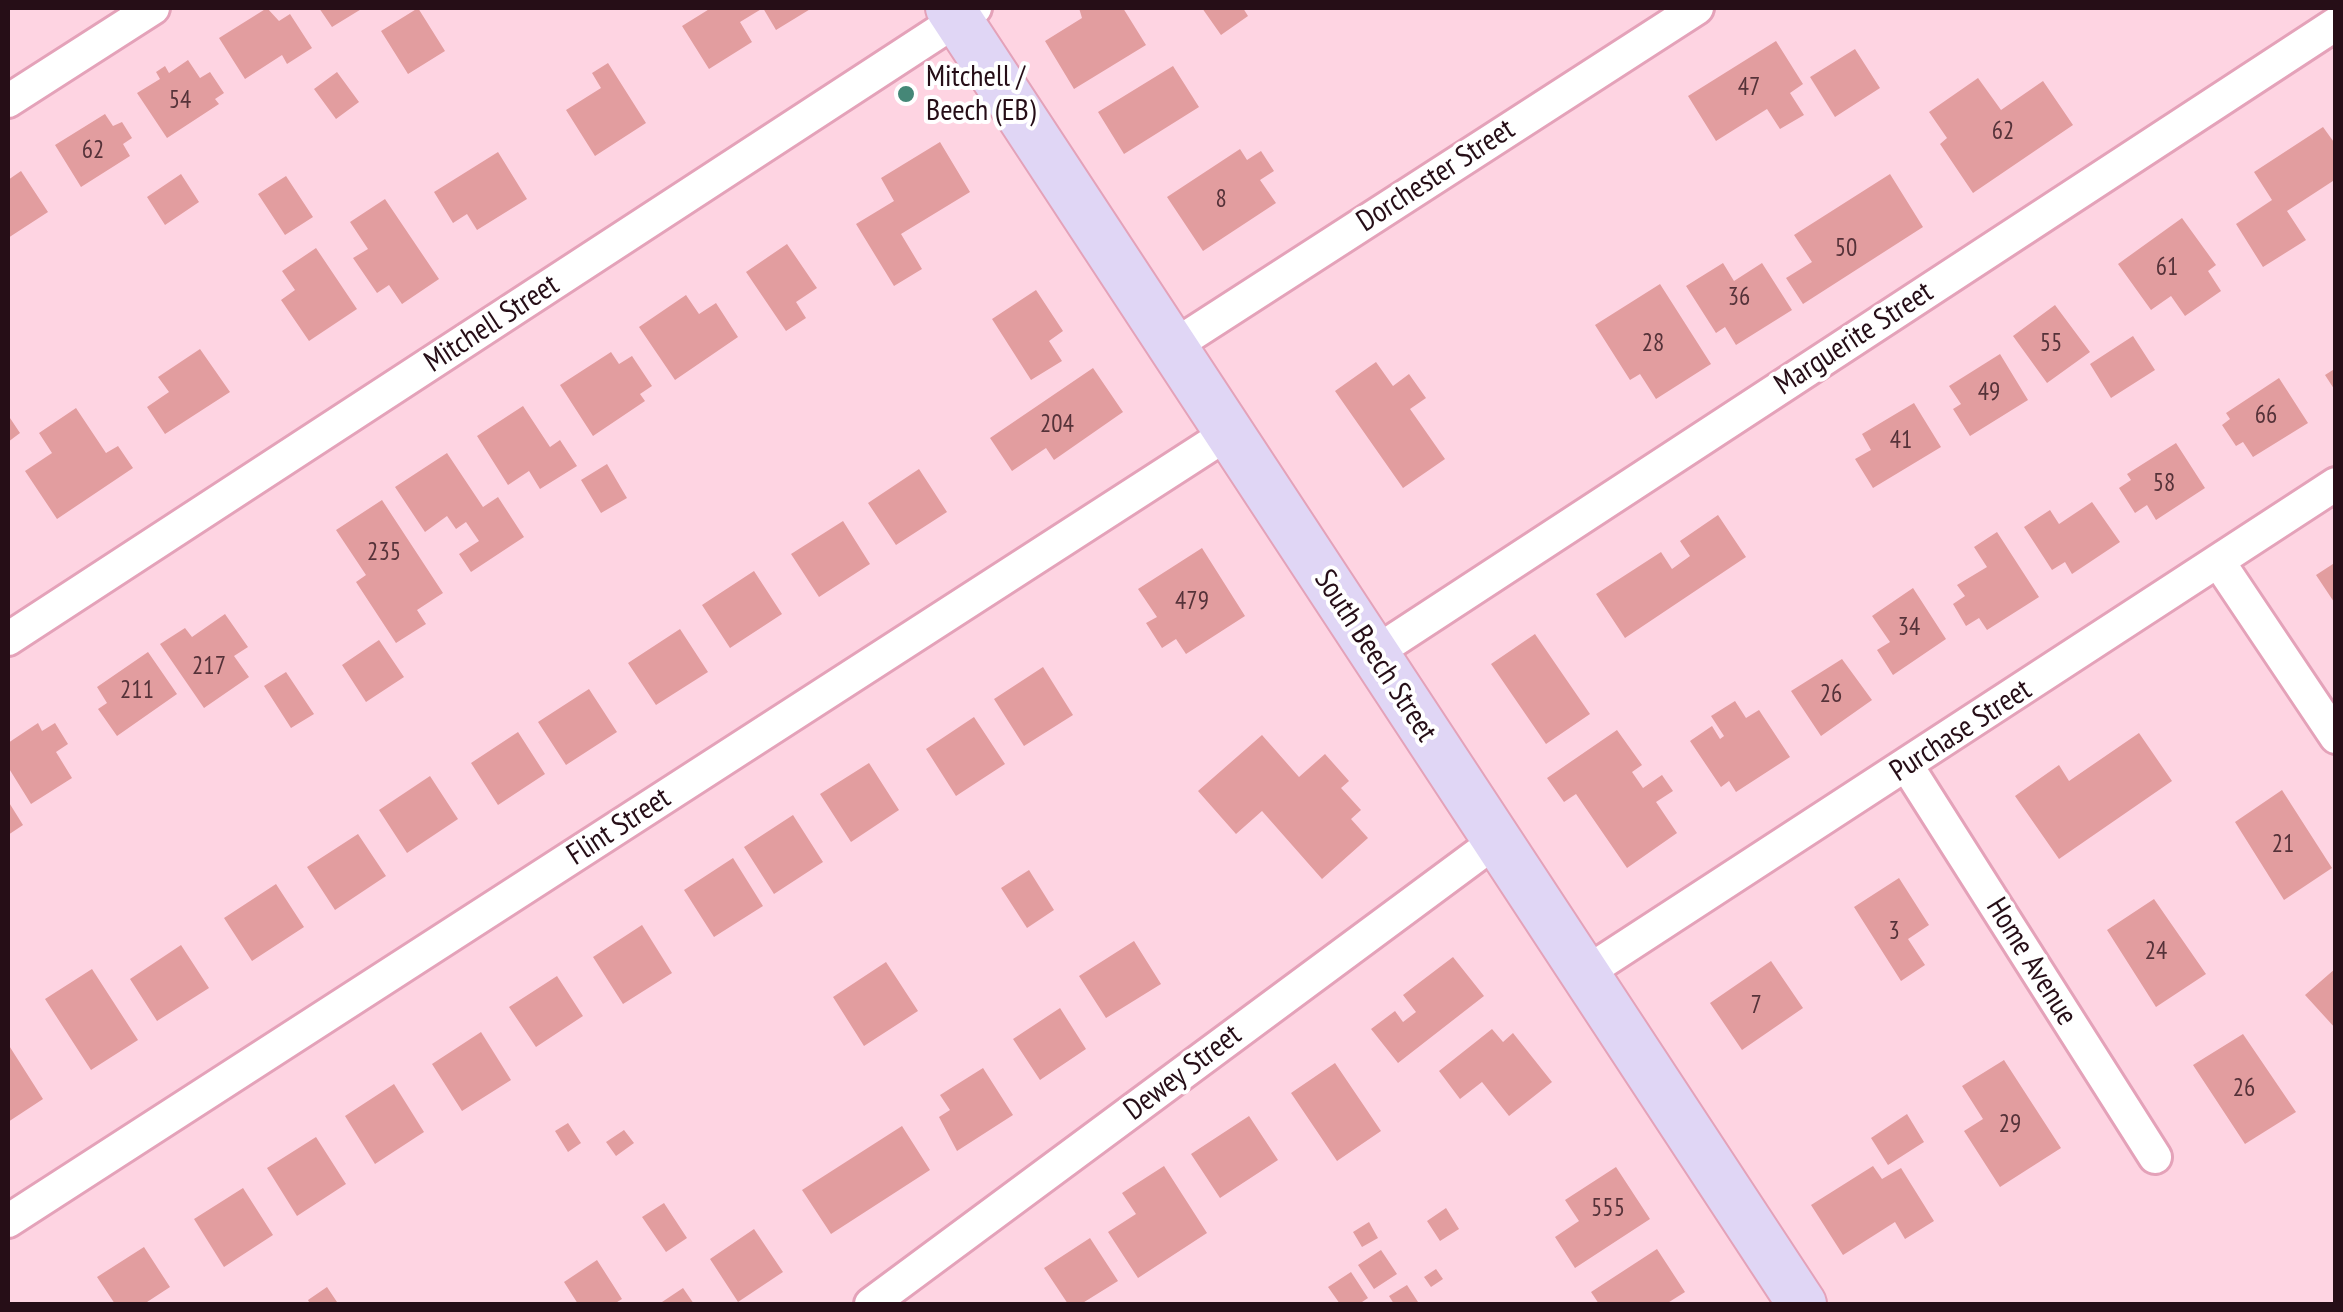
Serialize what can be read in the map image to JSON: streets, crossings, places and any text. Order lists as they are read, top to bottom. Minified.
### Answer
{"streets":{"street":["Dorchester Street","Mitchell Street","Marguerite Street","South Beech Street","Purchase Street","Flint Street","Home Avenue","Dewey Street"]},"crossings":[["Dorchester Street","South Beech Street"],["Mitchell Street","South Beech Street"],["Marguerite Street","South Beech Street"],["South Beech Street","Purchase Street"],["South Beech Street","Flint Street"],["South Beech Street","Dewey Street"],["Purchase Street","Home Avenue"]],"places":["Mitchell / Beech (EB)"],"house_numbers":["47","54","62","62","8","50","61","36","28","55","49","66","204","41","58","235","479","34","217","211","26","21","3","24","7","26","29","555"]}
